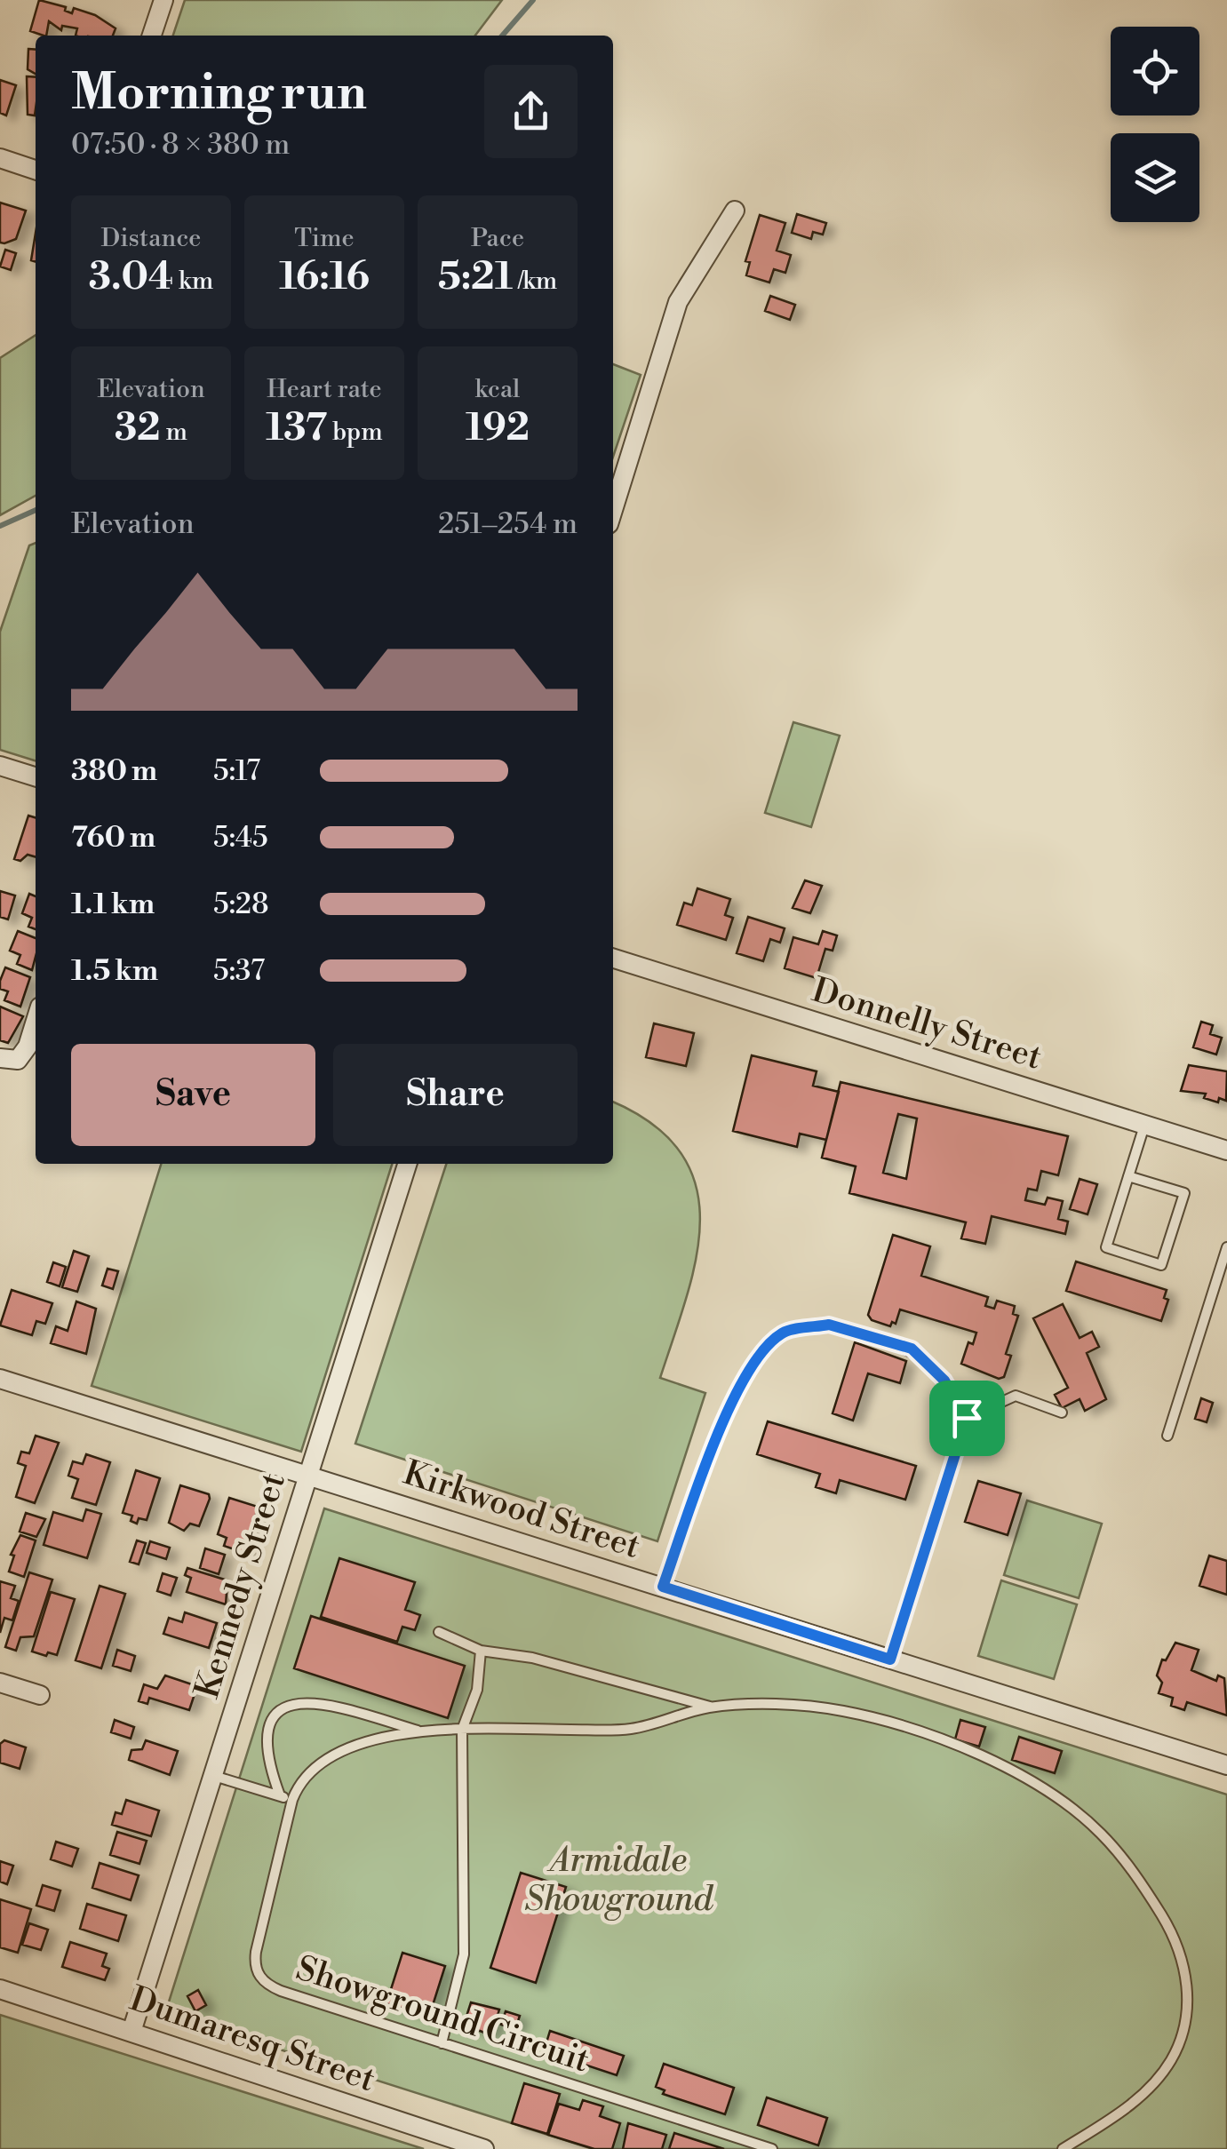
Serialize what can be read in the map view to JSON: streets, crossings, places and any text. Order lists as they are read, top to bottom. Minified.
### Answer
{"streets":{"street":["Donnelly Street","Kirkwood Street","Kennedy Street","Dumaresq Street"],"lane":["Showground Circuit"]},"crossings":[["Kirkwood Street","Kennedy Street"],["Kennedy Street","Dumaresq Street"]],"parks":["Armidale Showground"],"page":{"heading":["Morning run","07:50 · 8 × 380 m"],"stats":[["Distance","3.04 km"],["Time","16:16"],["Pace","5:21 /km"],["Elevation","32 m"],["Heart rate","137 bpm"],["kcal","192"]],"chart":["Elevation","251–254 m"],"list":[{"name":"380 m","note":"5:17"},{"name":"760 m","note":"5:45"},{"name":"1.1 km","note":"5:28"},{"name":"1.5 km","note":"5:37"}],"buttons":["Save","Share"]}}
